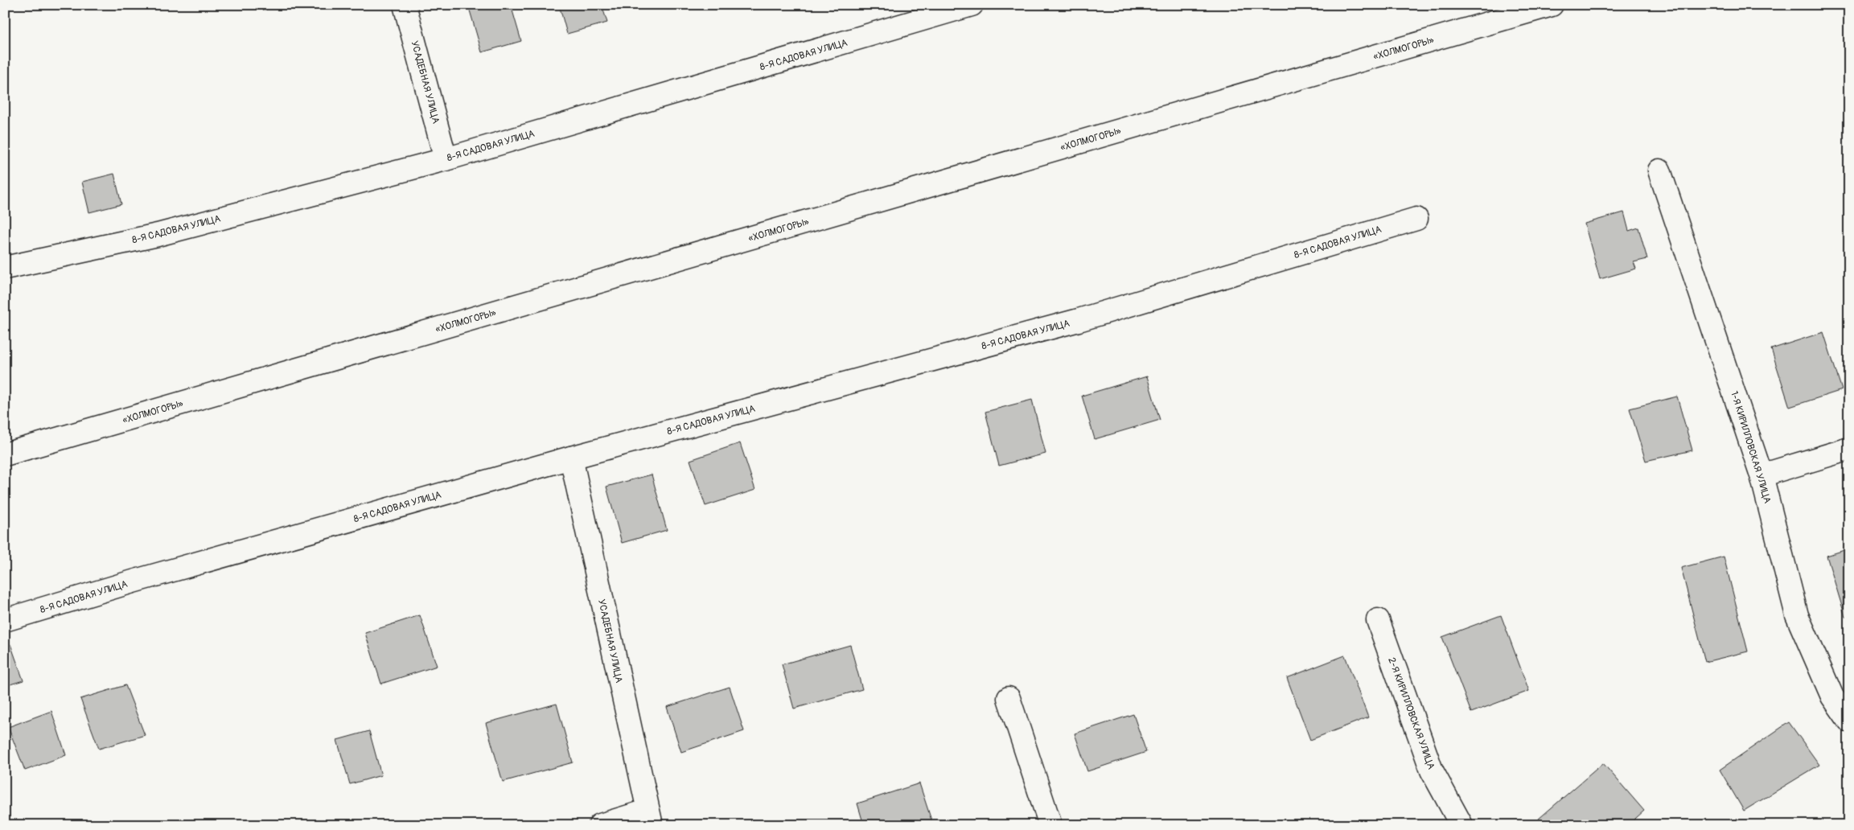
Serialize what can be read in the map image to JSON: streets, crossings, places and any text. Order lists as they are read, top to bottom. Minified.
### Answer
{"streets":{"main road":["«ХОЛМОГОРЫ»","8-Я САДОВАЯ УЛИЦА","УСАДЕБНАЯ УЛИЦА","1-Я КИРИЛЛОВСКАЯ УЛИЦА","2-Я КИРИЛЛОВСКАЯ УЛИЦА"]},"crossings":[["8-Я САДОВАЯ УЛИЦА","УСАДЕБНАЯ УЛИЦА"]]}
